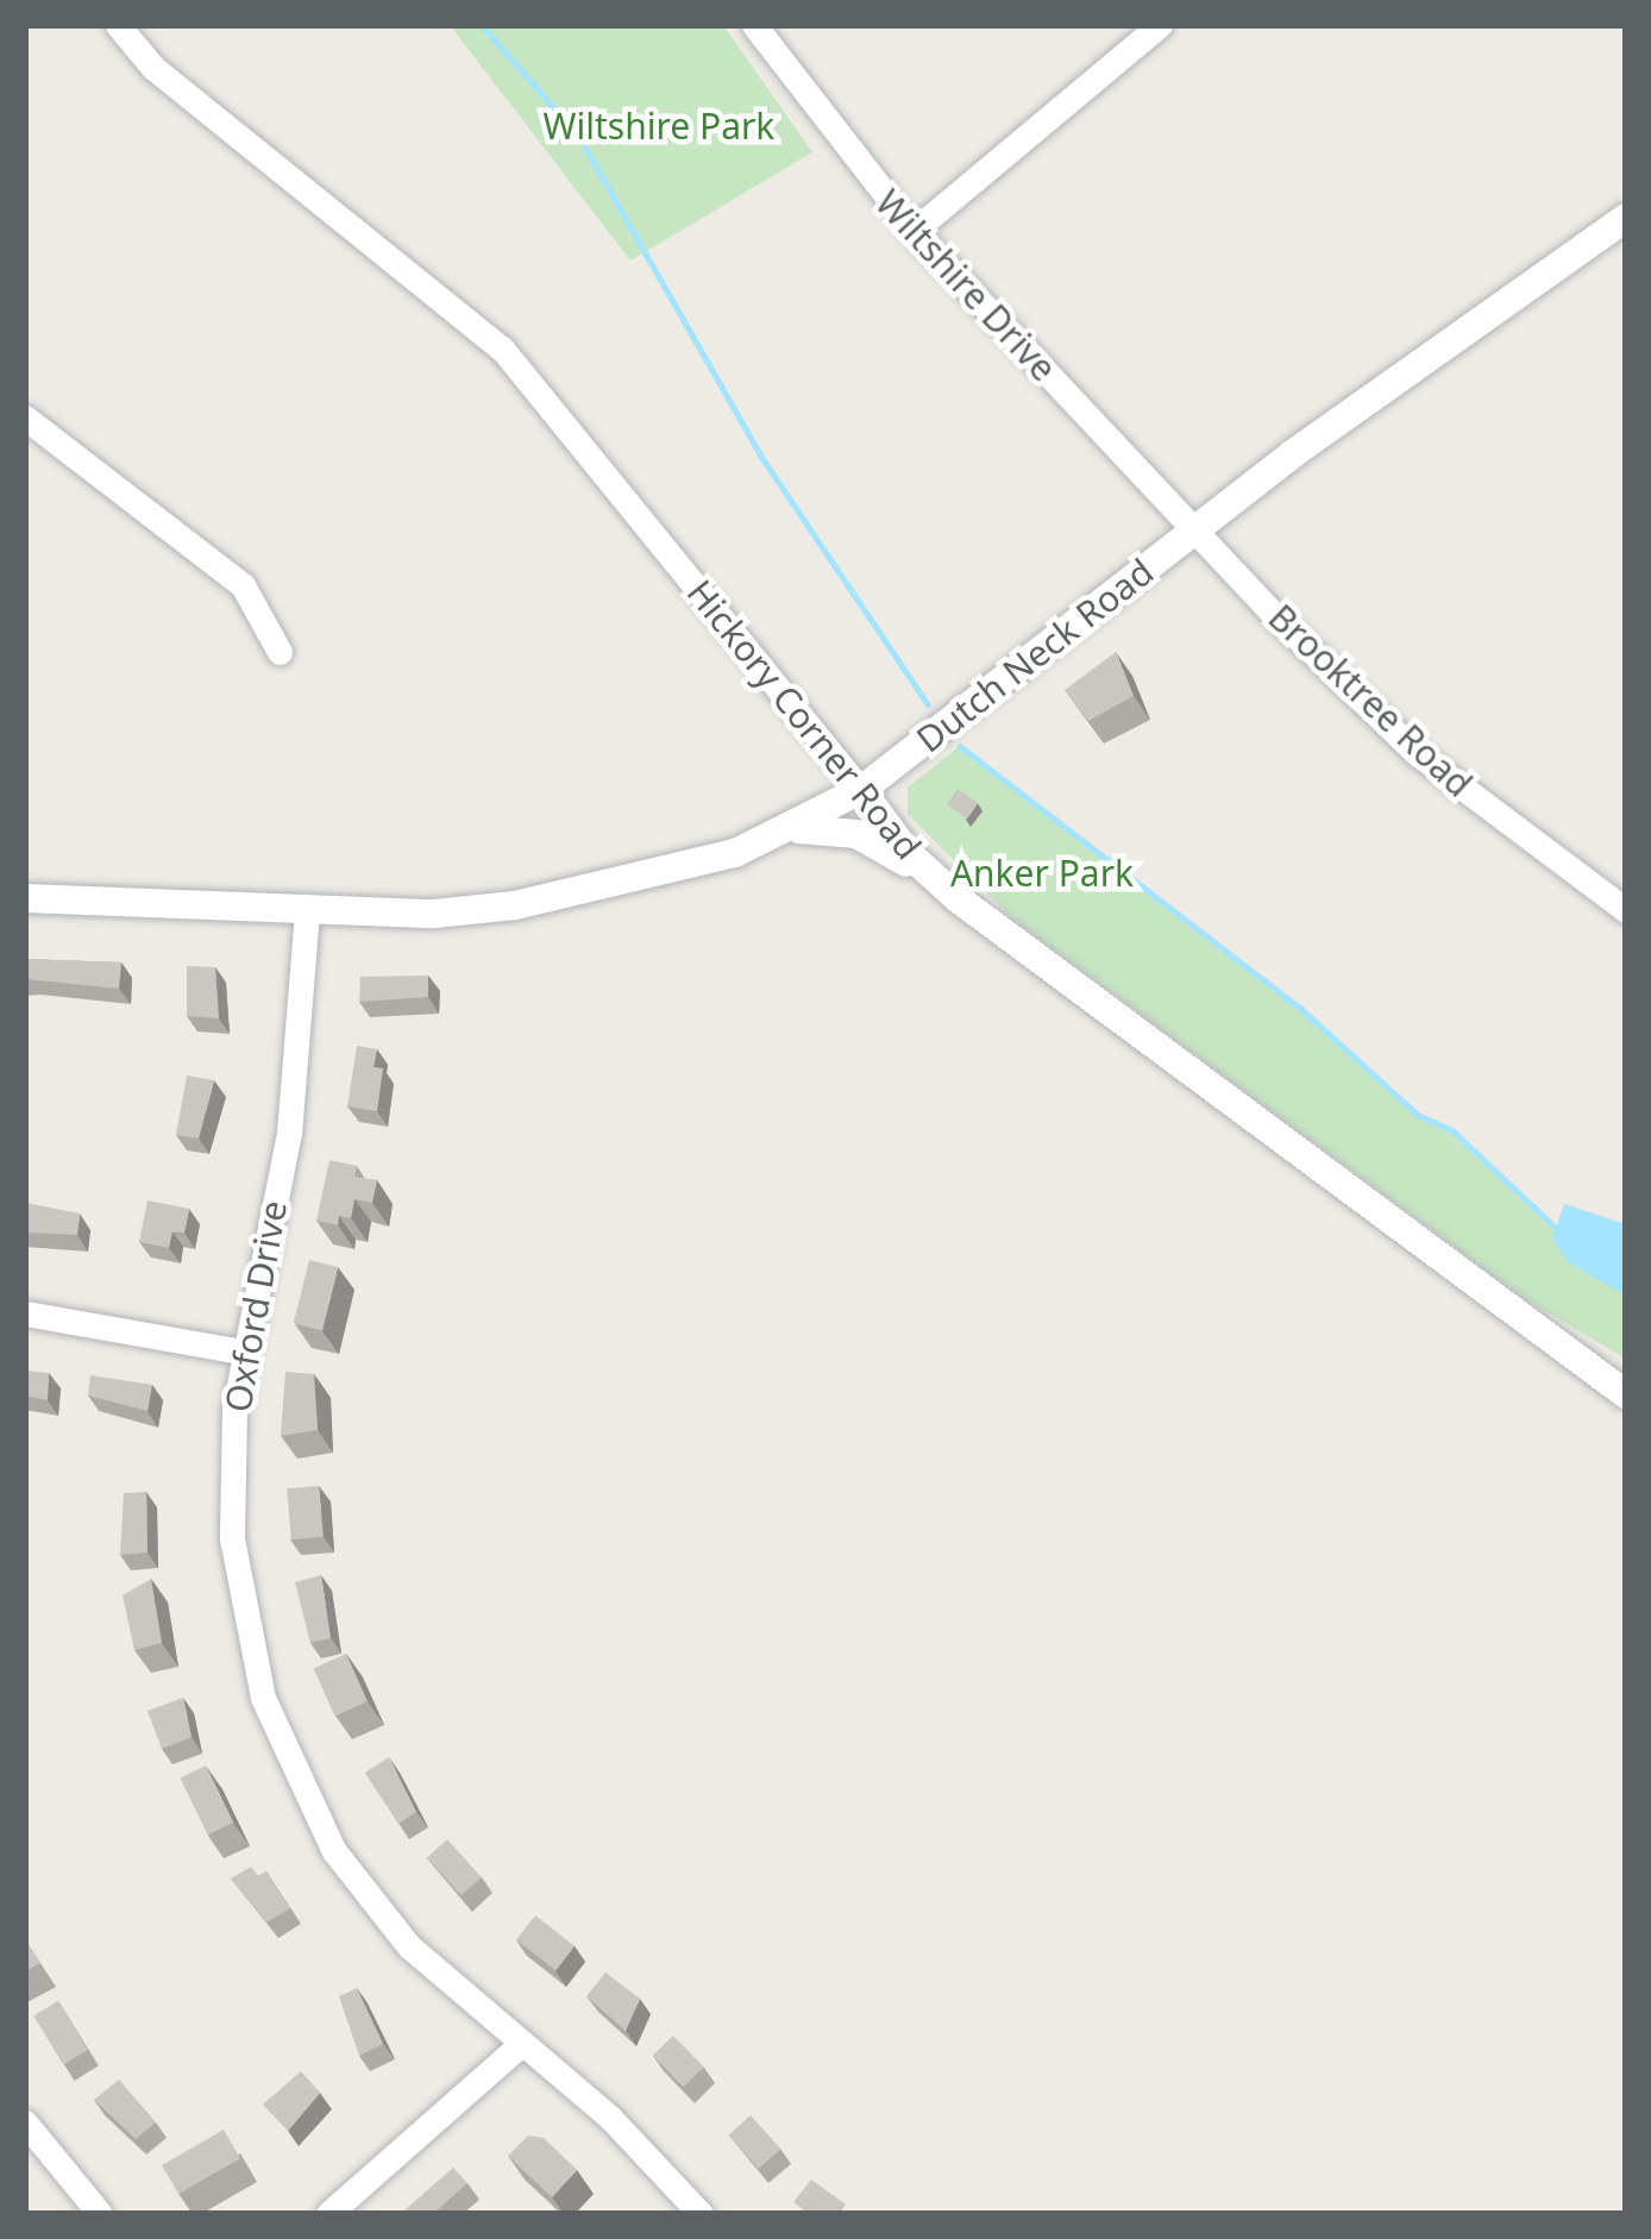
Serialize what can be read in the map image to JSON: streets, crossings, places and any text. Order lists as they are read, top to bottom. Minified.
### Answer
{"streets":{"street":["Wiltshire Drive","Dutch Neck Road","Brooktree Road","Hickory Corner Road","Oxford Drive"]},"crossings":[["Wiltshire Drive","Dutch Neck Road"],["Wiltshire Drive","Brooktree Road"],["Dutch Neck Road","Brooktree Road"],["Dutch Neck Road","Hickory Corner Road"],["Dutch Neck Road","Oxford Drive"]],"parks":["Wiltshire Park","Anker Park"]}
